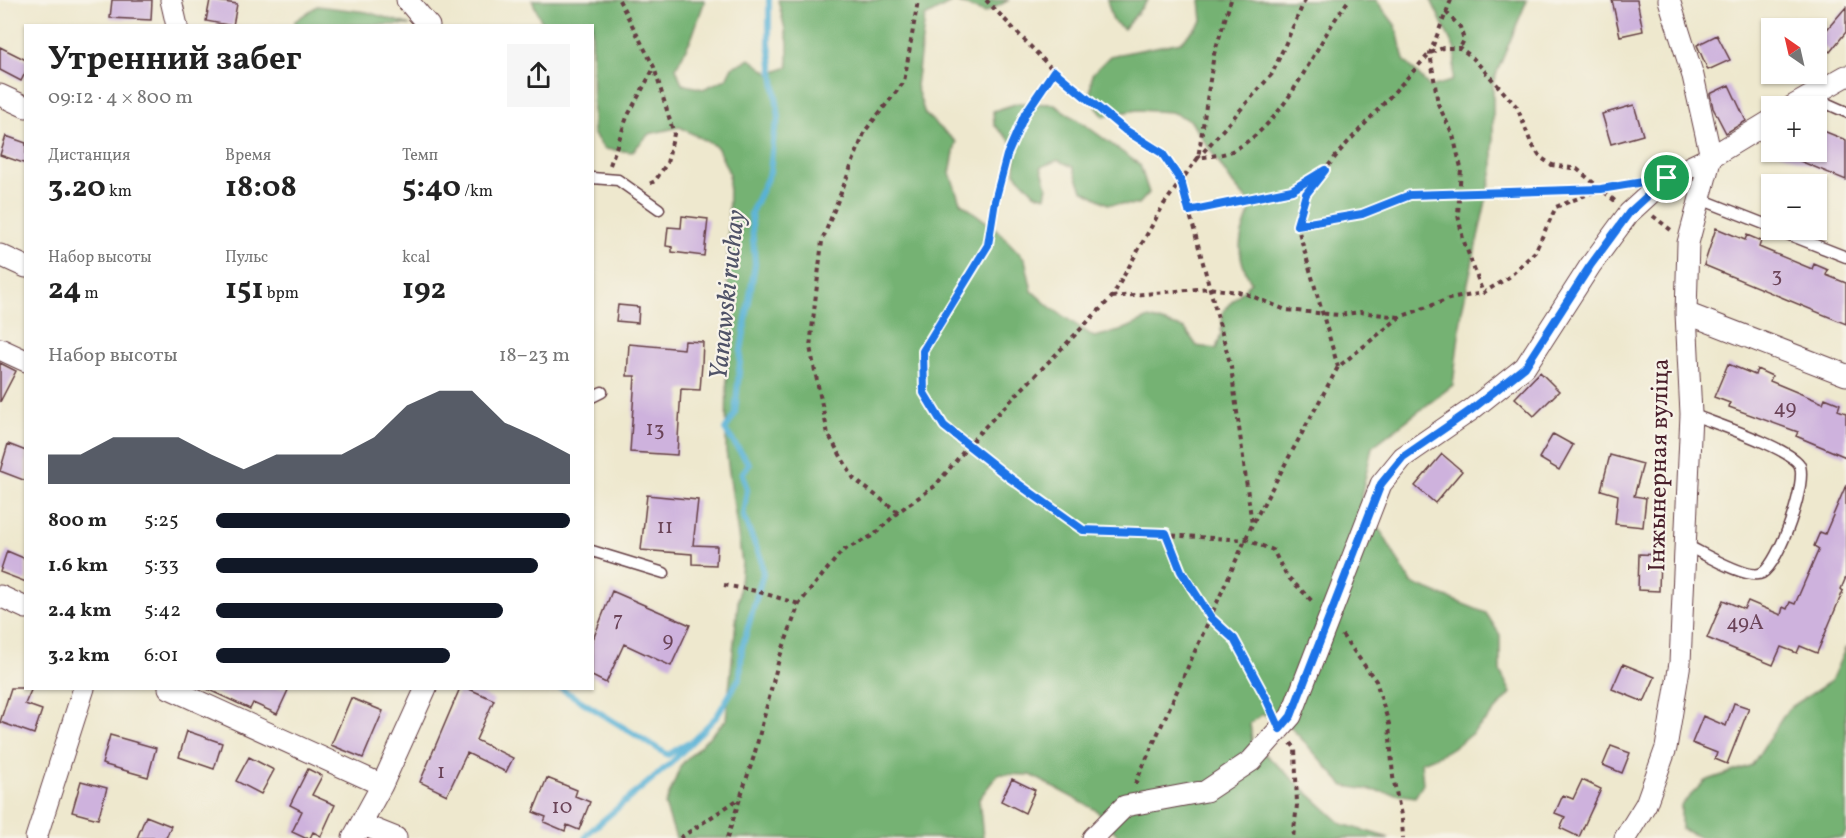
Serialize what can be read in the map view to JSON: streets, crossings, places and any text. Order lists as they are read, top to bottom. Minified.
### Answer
{"streets":{"street":["Інжынерная вуліца"]},"water":["Yanawski ruchay"],"house_numbers":["3","49","13","11","7","49А","9","1","10"],"north":"top left","page":{"map_buttons":["+","−"],"heading":["Утренний забег","09:12 · 4 × 800 m"],"stats":[["Дистанция","3.20 km"],["Время","18:08"],["Темп","5:40 /km"],["Набор высоты","24 m"],["Пульс","151 bpm"],["kcal","192"]],"chart":["Набор высоты","18–23 m"],"list":[{"name":"800 m","note":"5:25"},{"name":"1.6 km","note":"5:33"},{"name":"2.4 km","note":"5:42"},{"name":"3.2 km","note":"6:01"}]}}
